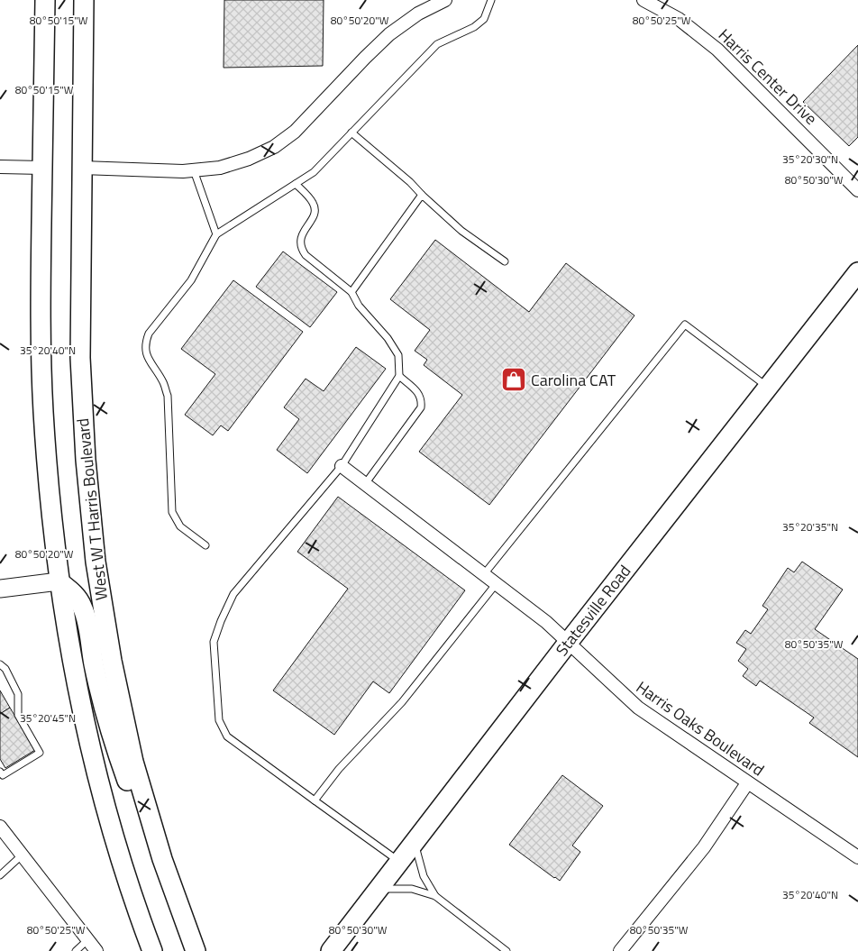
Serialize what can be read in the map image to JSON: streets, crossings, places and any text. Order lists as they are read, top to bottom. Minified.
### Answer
{"streets":{"main road":["West W T Harris Boulevard","Statesville Road"],"street":["Harris Center Drive","Harris Oaks Boulevard"]},"crossings":[["Statesville Road","Harris Oaks Boulevard"]],"places":{"shop":["Carolina CAT"]},"coordinates":["80°50'20\"W","80°50'25\"W","80°50'15\"W","35°20'30\"N","80°50'30\"W","35°20'40\"N","35°20'35\"N","80°50'35\"W","35°20'45\"N"]}
